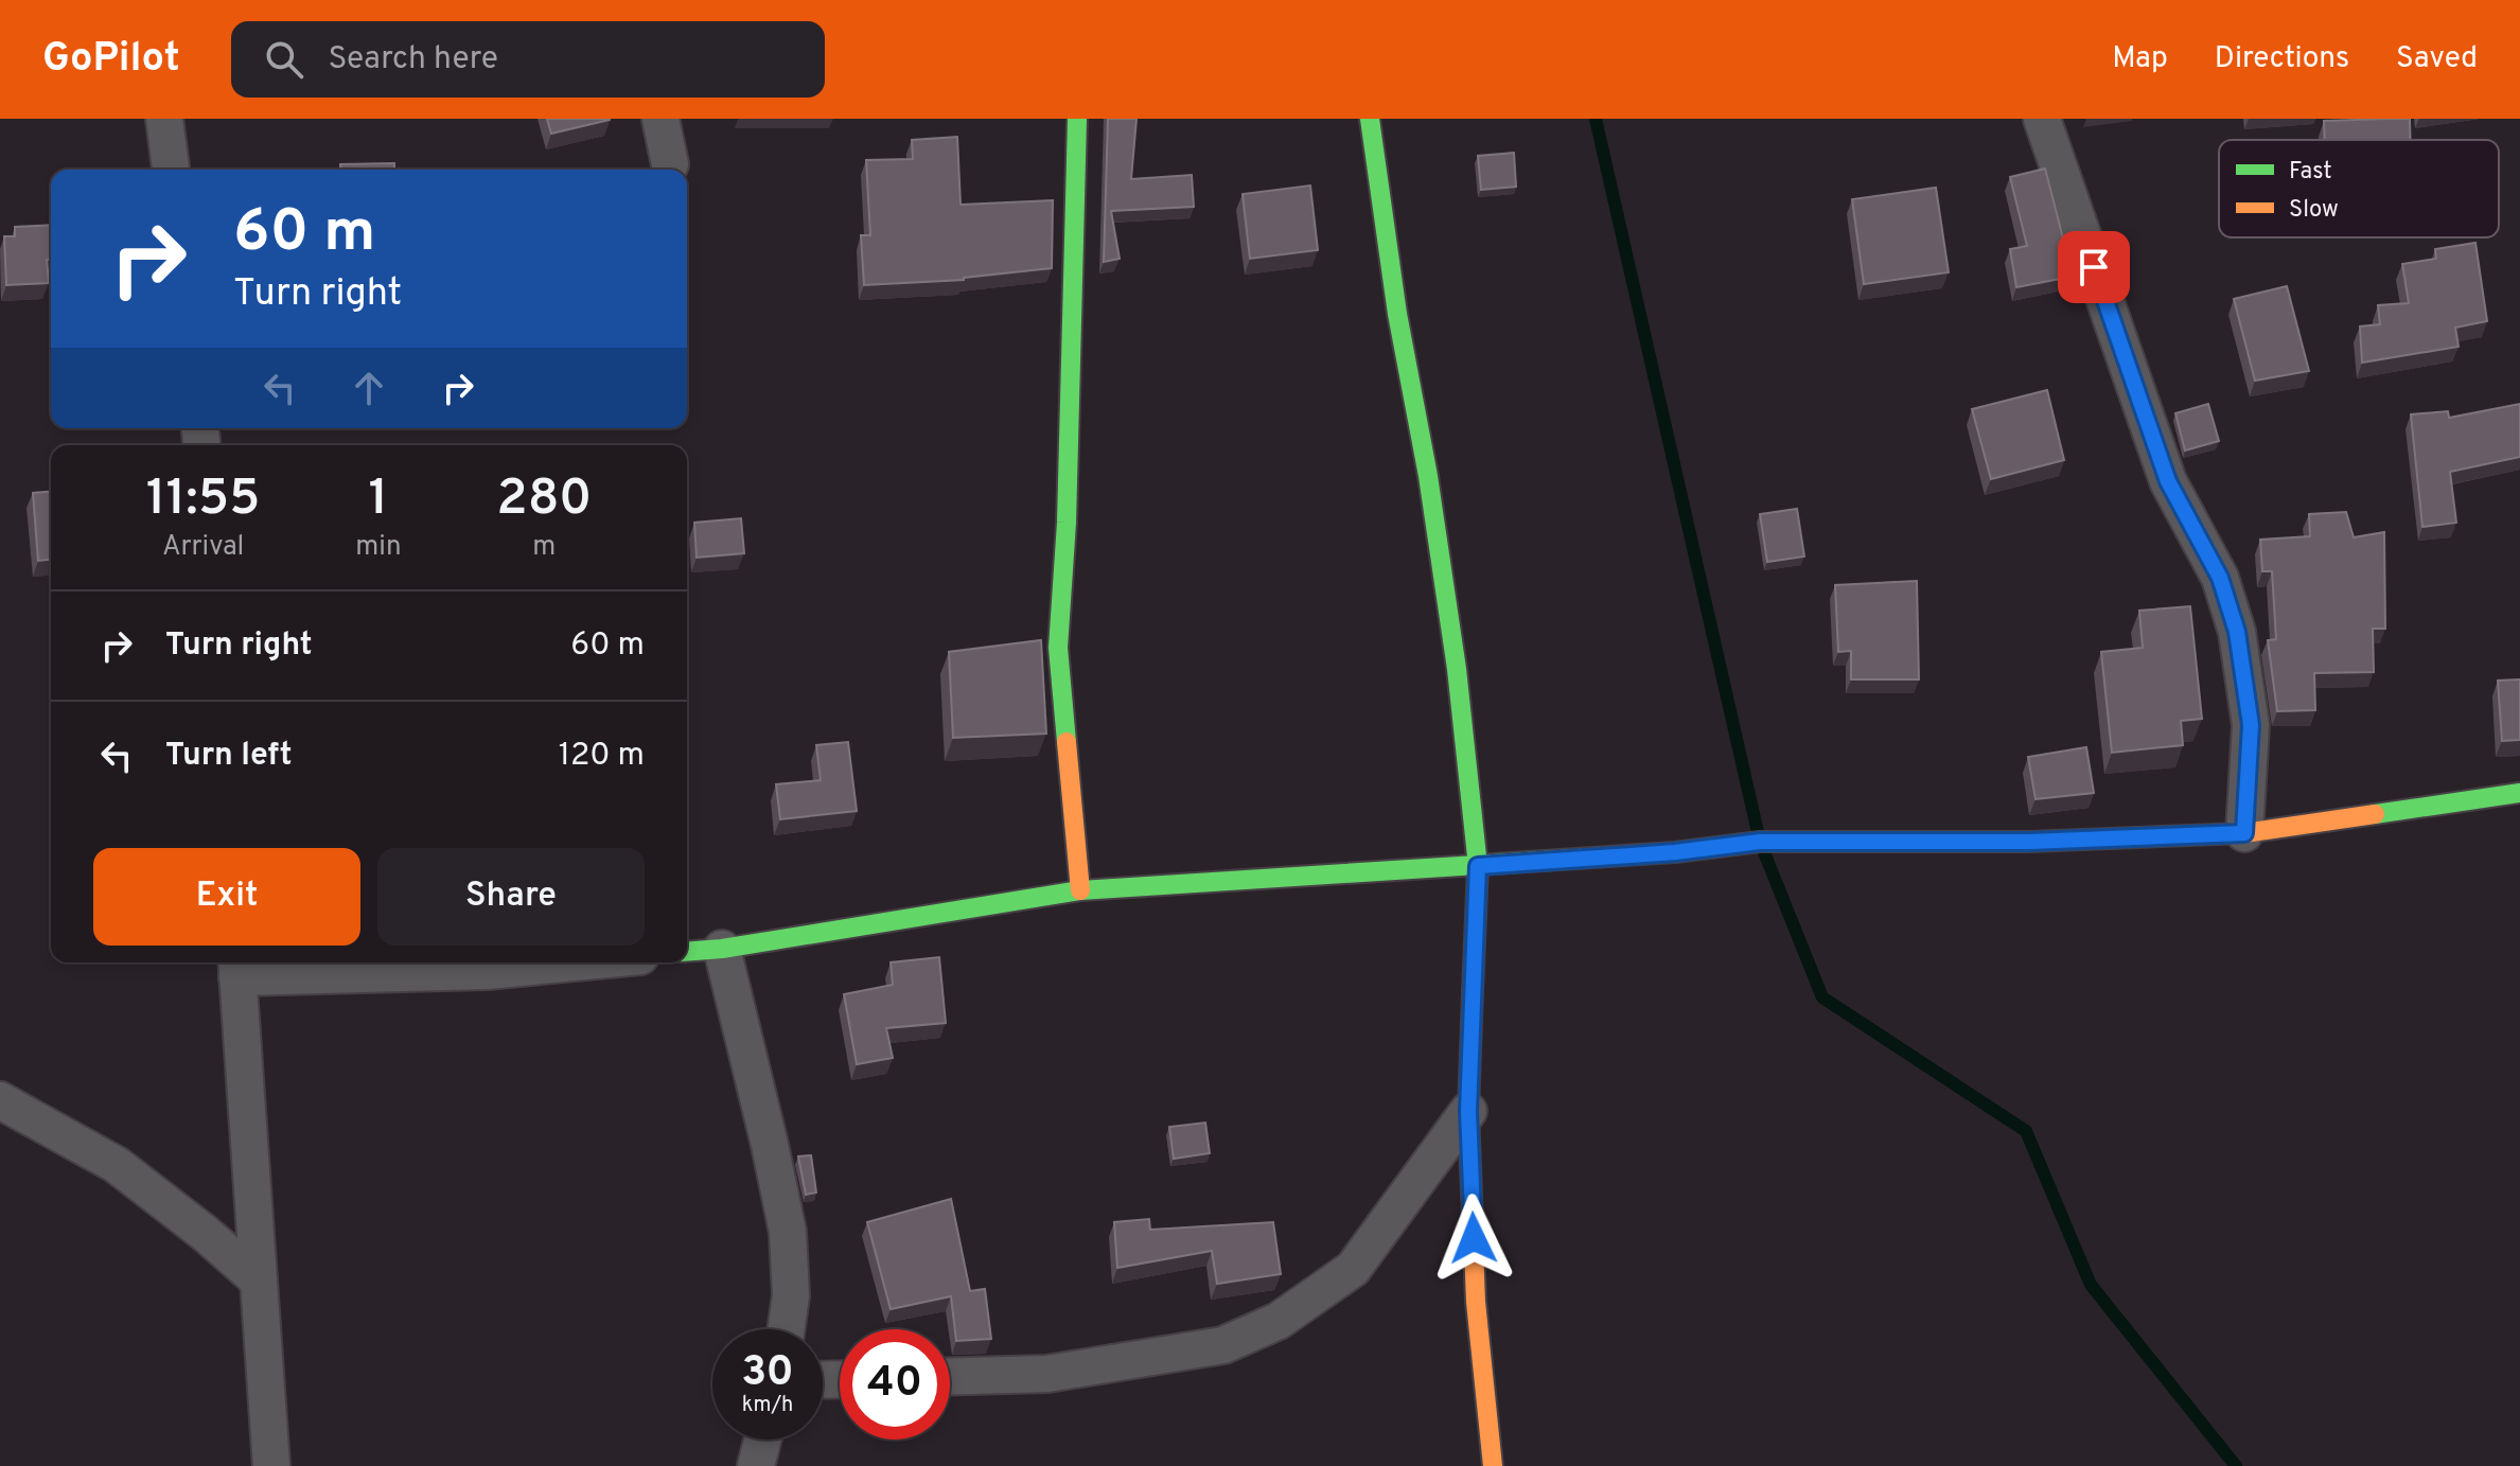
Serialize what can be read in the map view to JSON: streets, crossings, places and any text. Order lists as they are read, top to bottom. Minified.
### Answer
{"legend":["Fast","Slow"],"page":{"header":"GoPilot","search":"Search here","nav":["Map","Directions","Saved"],"turn":["60 m","Turn right"],"eta":["11:55","Arrival","1","min","280","m"],"list":[{"name":"Turn right","value":"60 m"},{"name":"Turn left","value":"120 m"}],"buttons":["Exit","Share"],"speed":"30 km/h","limit":"40"}}
